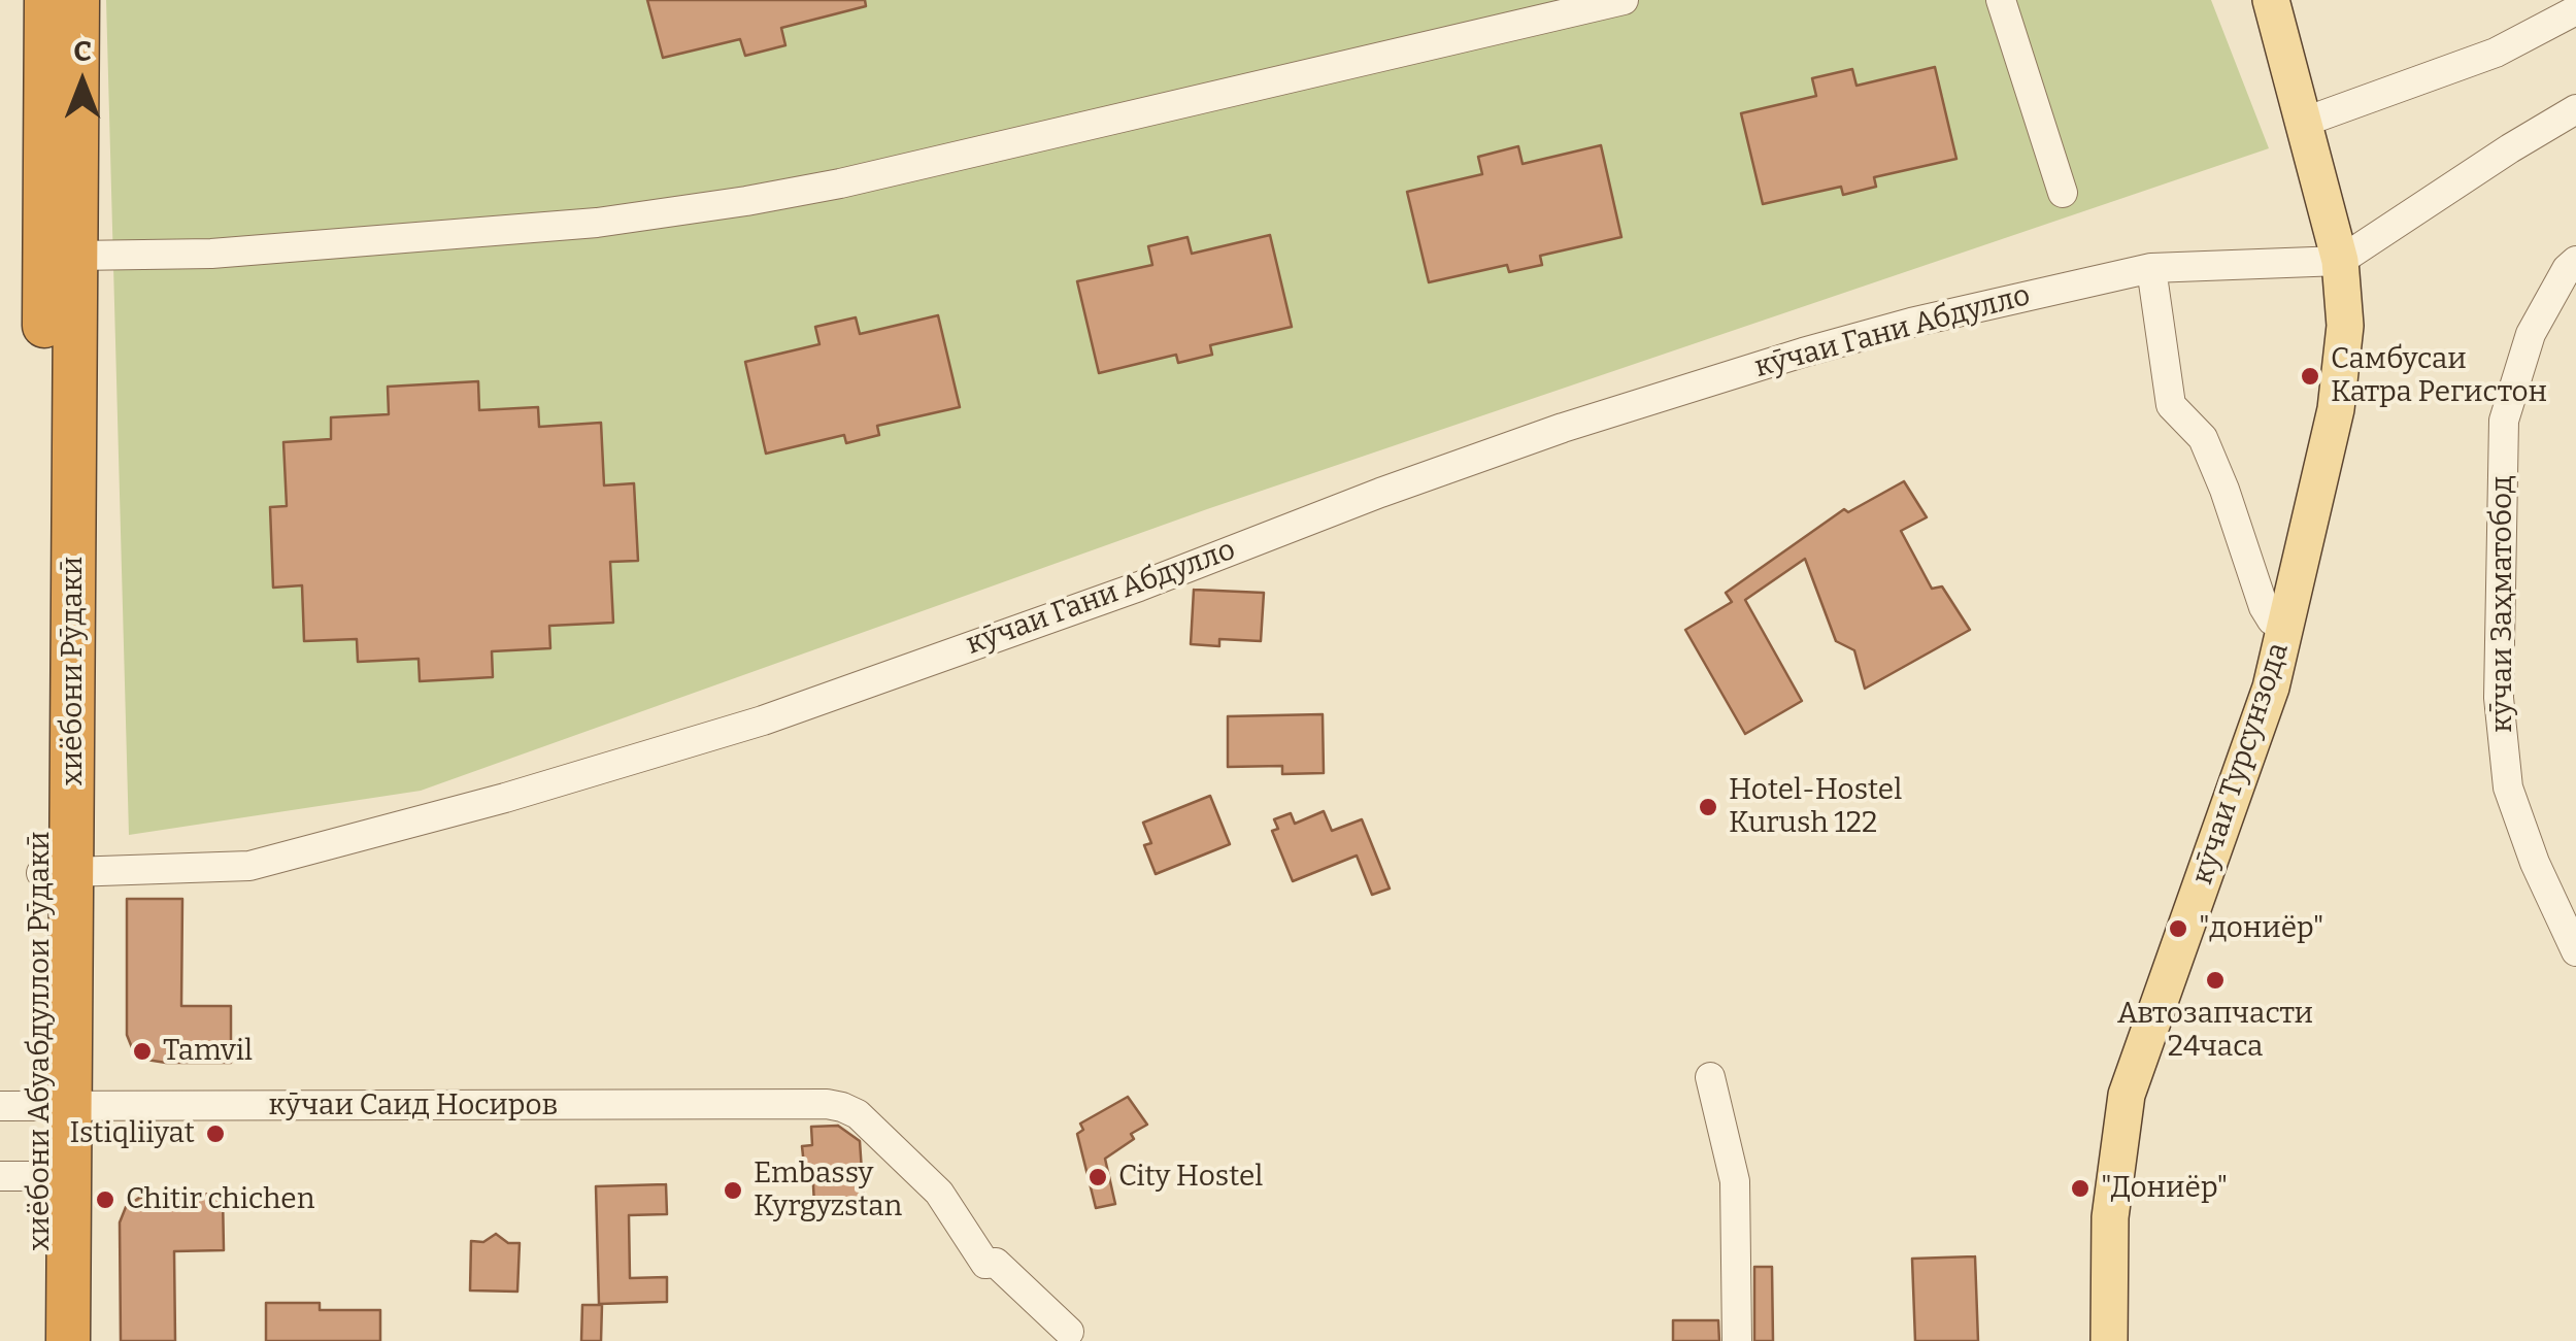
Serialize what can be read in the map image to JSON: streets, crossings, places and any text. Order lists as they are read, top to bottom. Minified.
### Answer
{"streets":{"highway":["хиёбони Рӯдакӣ","хиёбони Абуабдуллои Рӯдакӣ"],"main road":["кӯчаи Турсунзода"],"street":["кӯчаи Гани Абдулло","кӯчаи Заҳматобод","кӯчаи Саид Носиров"]},"crossings":[["кӯчаи Гани Абдулло","хиёбони Рӯдакӣ"],["кӯчаи Гани Абдулло","кӯчаи Турсунзода"],["хиёбони Рӯдакӣ","хиёбони Абуабдуллои Рӯдакӣ"],["хиёбони Рӯдакӣ","кӯчаи Саид Носиров"]],"places":["Самбусаи Катра Регистон","Hotel-Hostel Kurush 122","\"дониёр\"","Автозапчасти 24часа","Tamvil","Istiqliiyat","City Hostel","\"Дониёр\"","Embassy Kyrgyzstan","Chitir chichen"],"north":"top"}
